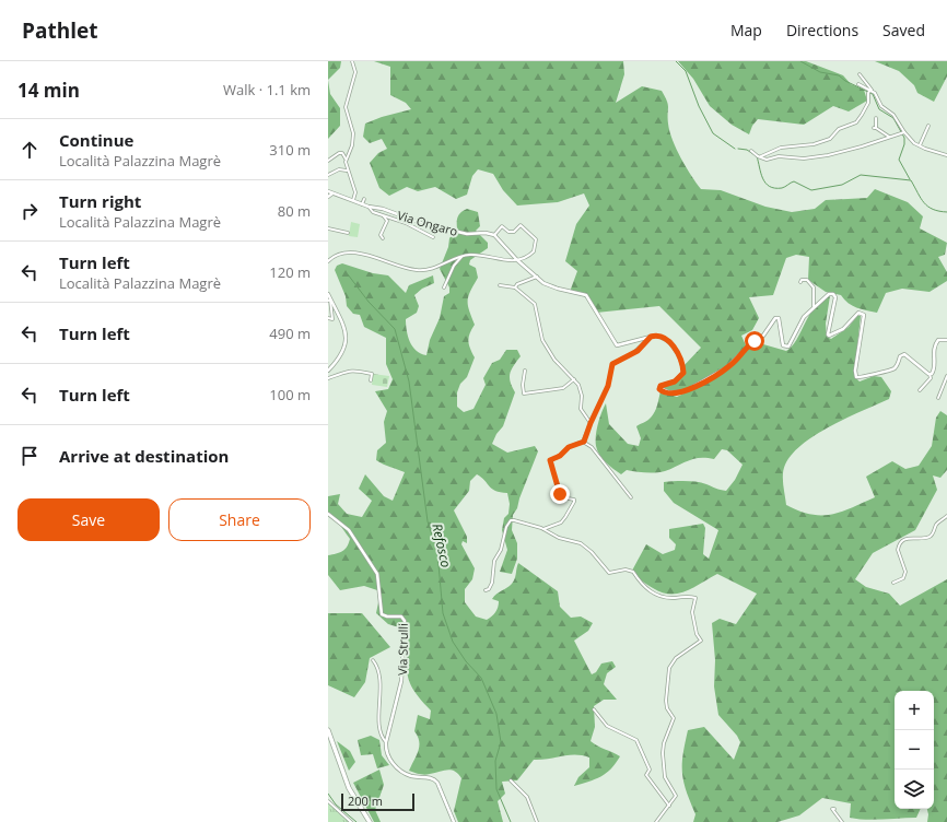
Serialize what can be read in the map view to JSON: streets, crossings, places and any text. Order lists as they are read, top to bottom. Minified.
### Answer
{"streets":{"main road":["Via Ongaro","Via Strulli"]},"water":["Refosco"],"scale_bar":"200 m","page":{"header":"Pathlet","nav":["Map","Directions","Saved"],"heading":["14 min","Walk · 1.1 km"],"list":[["Continue","Località Palazzina Magrè","310 m"],["Turn right","Località Palazzina Magrè","80 m"],["Turn left","Località Palazzina Magrè","120 m"],["Turn left","490 m"],["Turn left","100 m"],"Arrive at destination"],"buttons":["Save","Share"],"map_buttons":["+","−"],"scale":"200 m"}}
